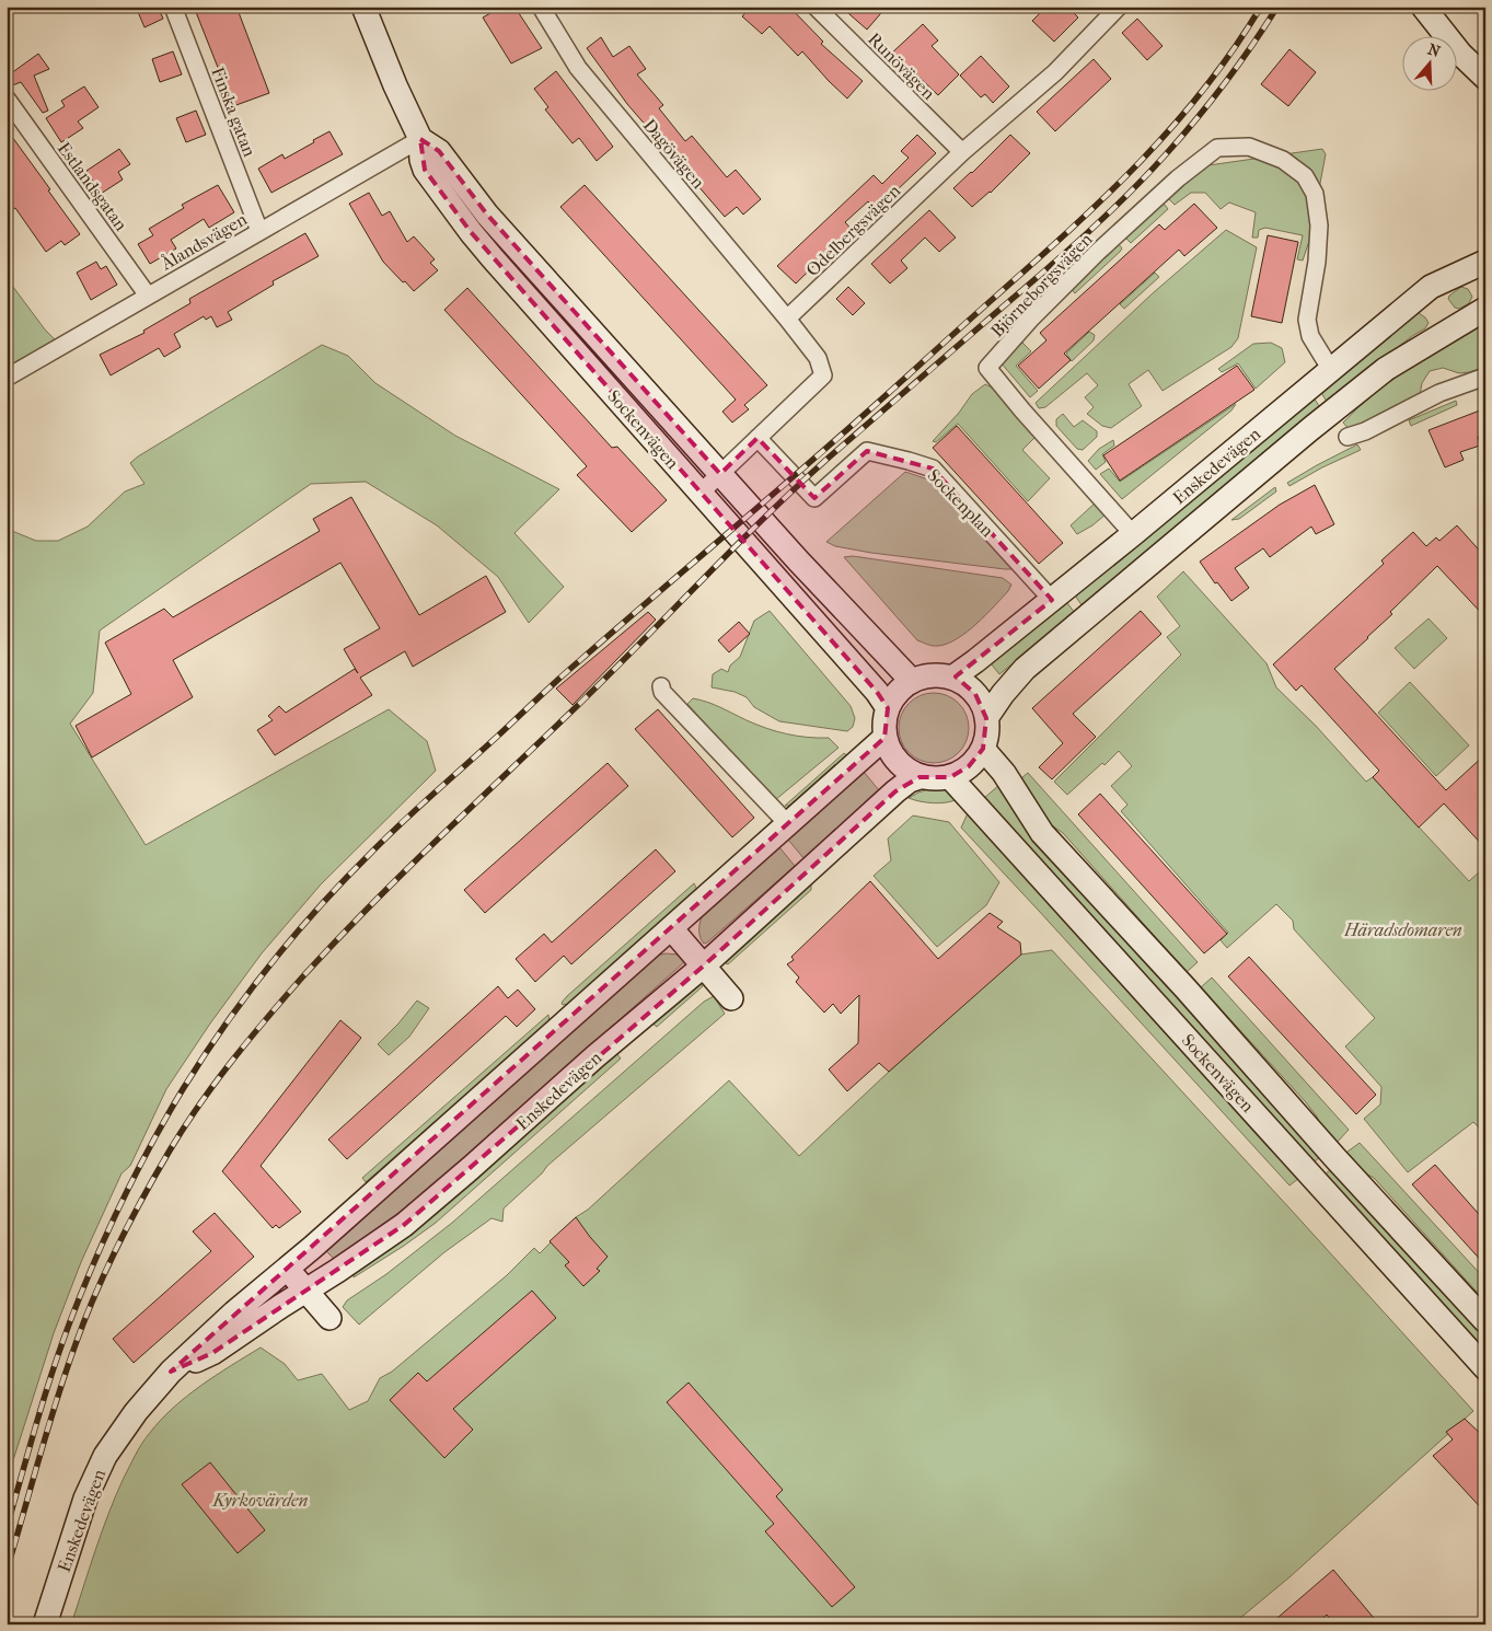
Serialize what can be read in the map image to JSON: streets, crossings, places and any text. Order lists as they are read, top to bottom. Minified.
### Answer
{"streets":{"street":["Runövägen","Finska gatan","Dagövägen","Estlandsgatan","Odelbergsvägen","Ålandsvägen","Björneborgsvägen","Sockenvägen","Enskedevägen","Sockenplan"]},"crossings":[["Runövägen","Odelbergsvägen"],["Finska gatan","Ålandsvägen"],["Dagövägen","Odelbergsvägen"],["Estlandsgatan","Ålandsvägen"],["Ålandsvägen","Sockenvägen"],["Björneborgsvägen","Enskedevägen"],["Sockenvägen","Enskedevägen"],["Enskedevägen","Sockenplan"]],"parks":["Häradsdomaren","Kyrkovärden"],"north":"top"}
